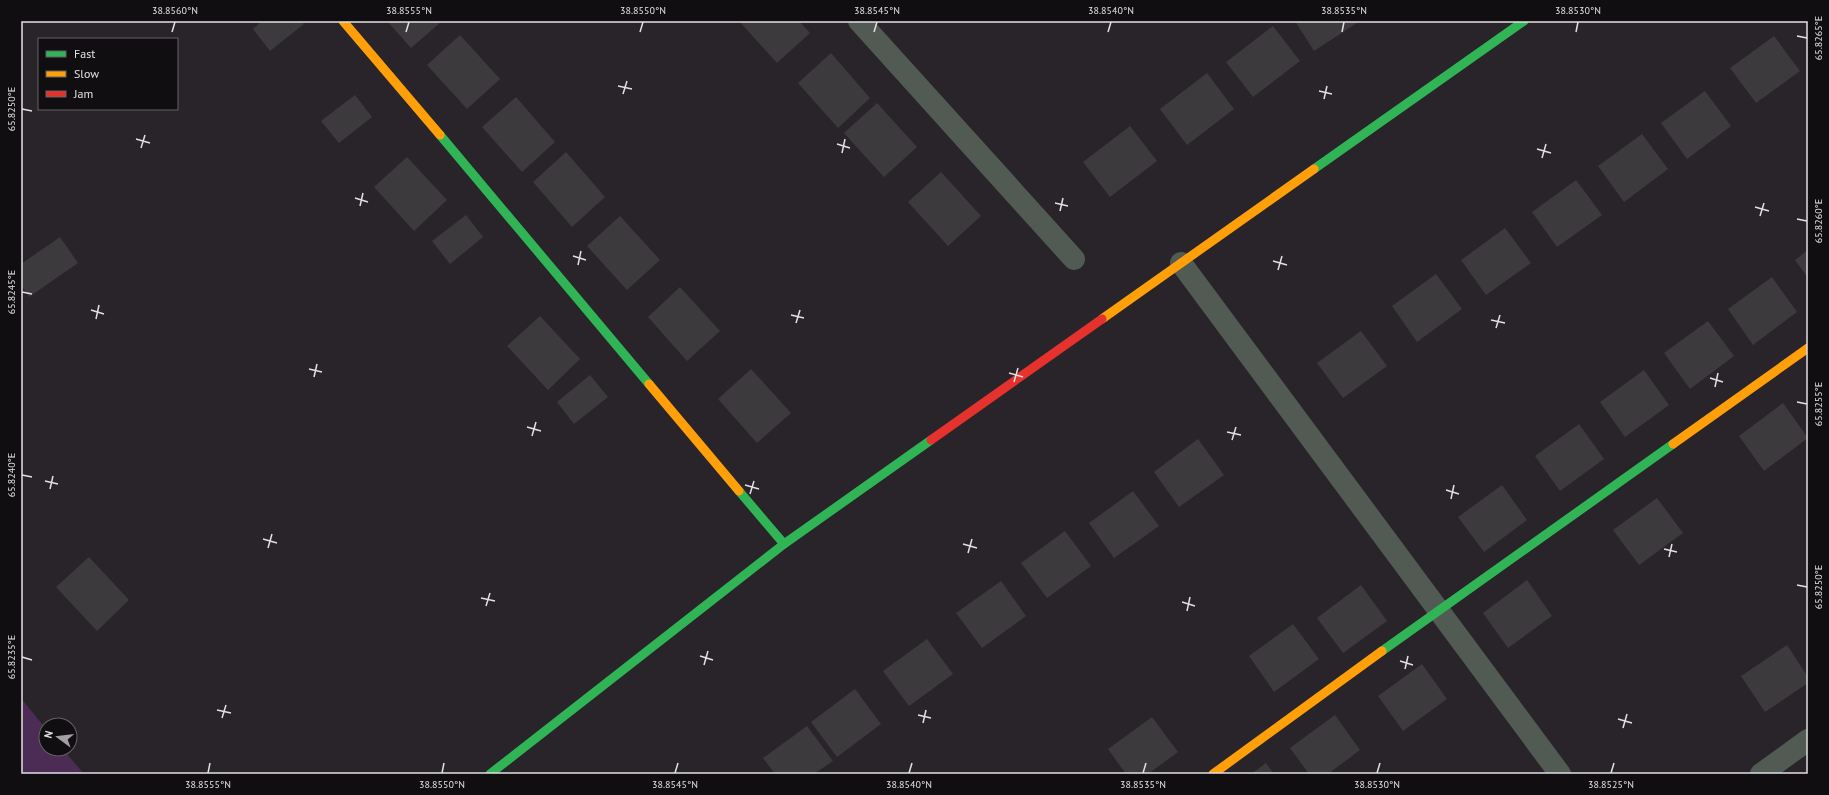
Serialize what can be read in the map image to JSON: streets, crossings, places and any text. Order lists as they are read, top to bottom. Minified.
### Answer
{"legend":["Fast","Slow","Jam"],"north":"left","coordinates":["38.8560°N","38.8555°N","38.8550°N","38.8545°N","38.8540°N","38.8535°N","38.8530°N","65.8265°E","65.8250°E","65.8260°E","65.8245°E","65.8255°E","65.8240°E","65.8235°E","38.8525°N"]}
